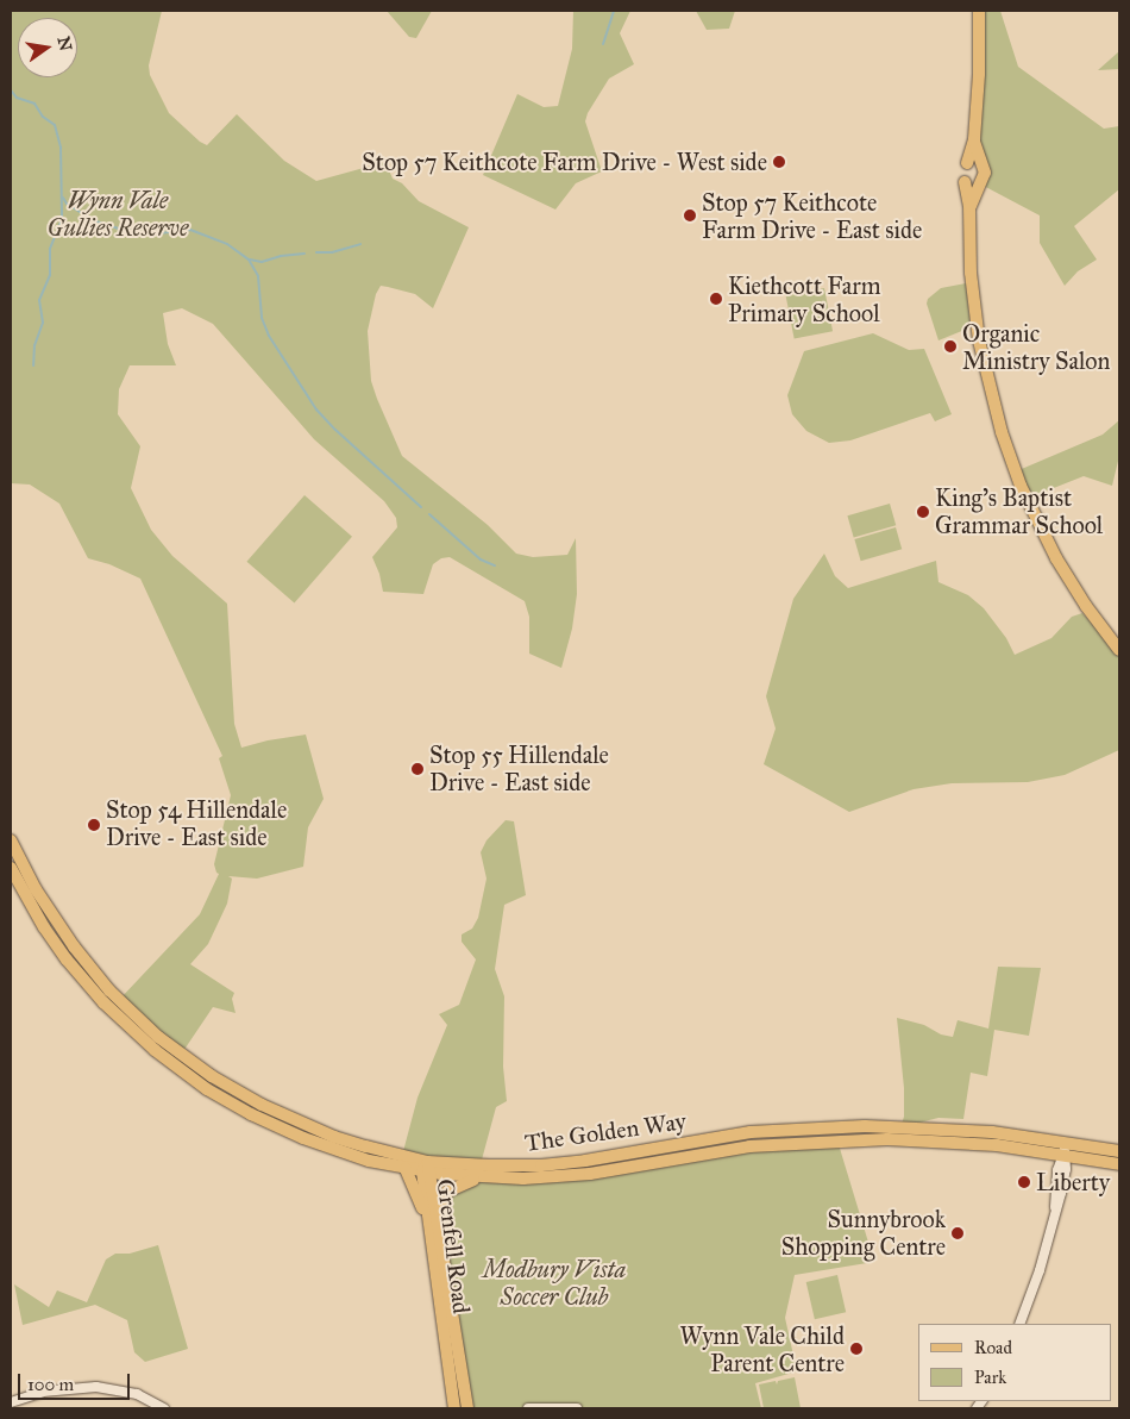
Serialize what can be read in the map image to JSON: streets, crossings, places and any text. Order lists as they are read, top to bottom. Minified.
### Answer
{"streets":{"main road":["The Golden Way","Grenfell Road"]},"crossings":[["The Golden Way","Grenfell Road"]],"parks":["Wynn Vale Gullies Reserve","Modbury Vista Soccer Club"],"places":["Stop 57 Keithcote Farm Drive - West side","Stop 57 Keithcote Farm Drive - East side","Kiethcott Farm Primary School","Organic Ministry Salon","King's Baptist Grammar School","Stop 55 Hillendale Drive - East side","Stop 54 Hillendale Drive - East side","Liberty","Sunnybrook Shopping Centre","Wynn Vale Child Parent Centre"],"legend":["Road","Park"],"scale_bar":"100 m","north":"right"}
